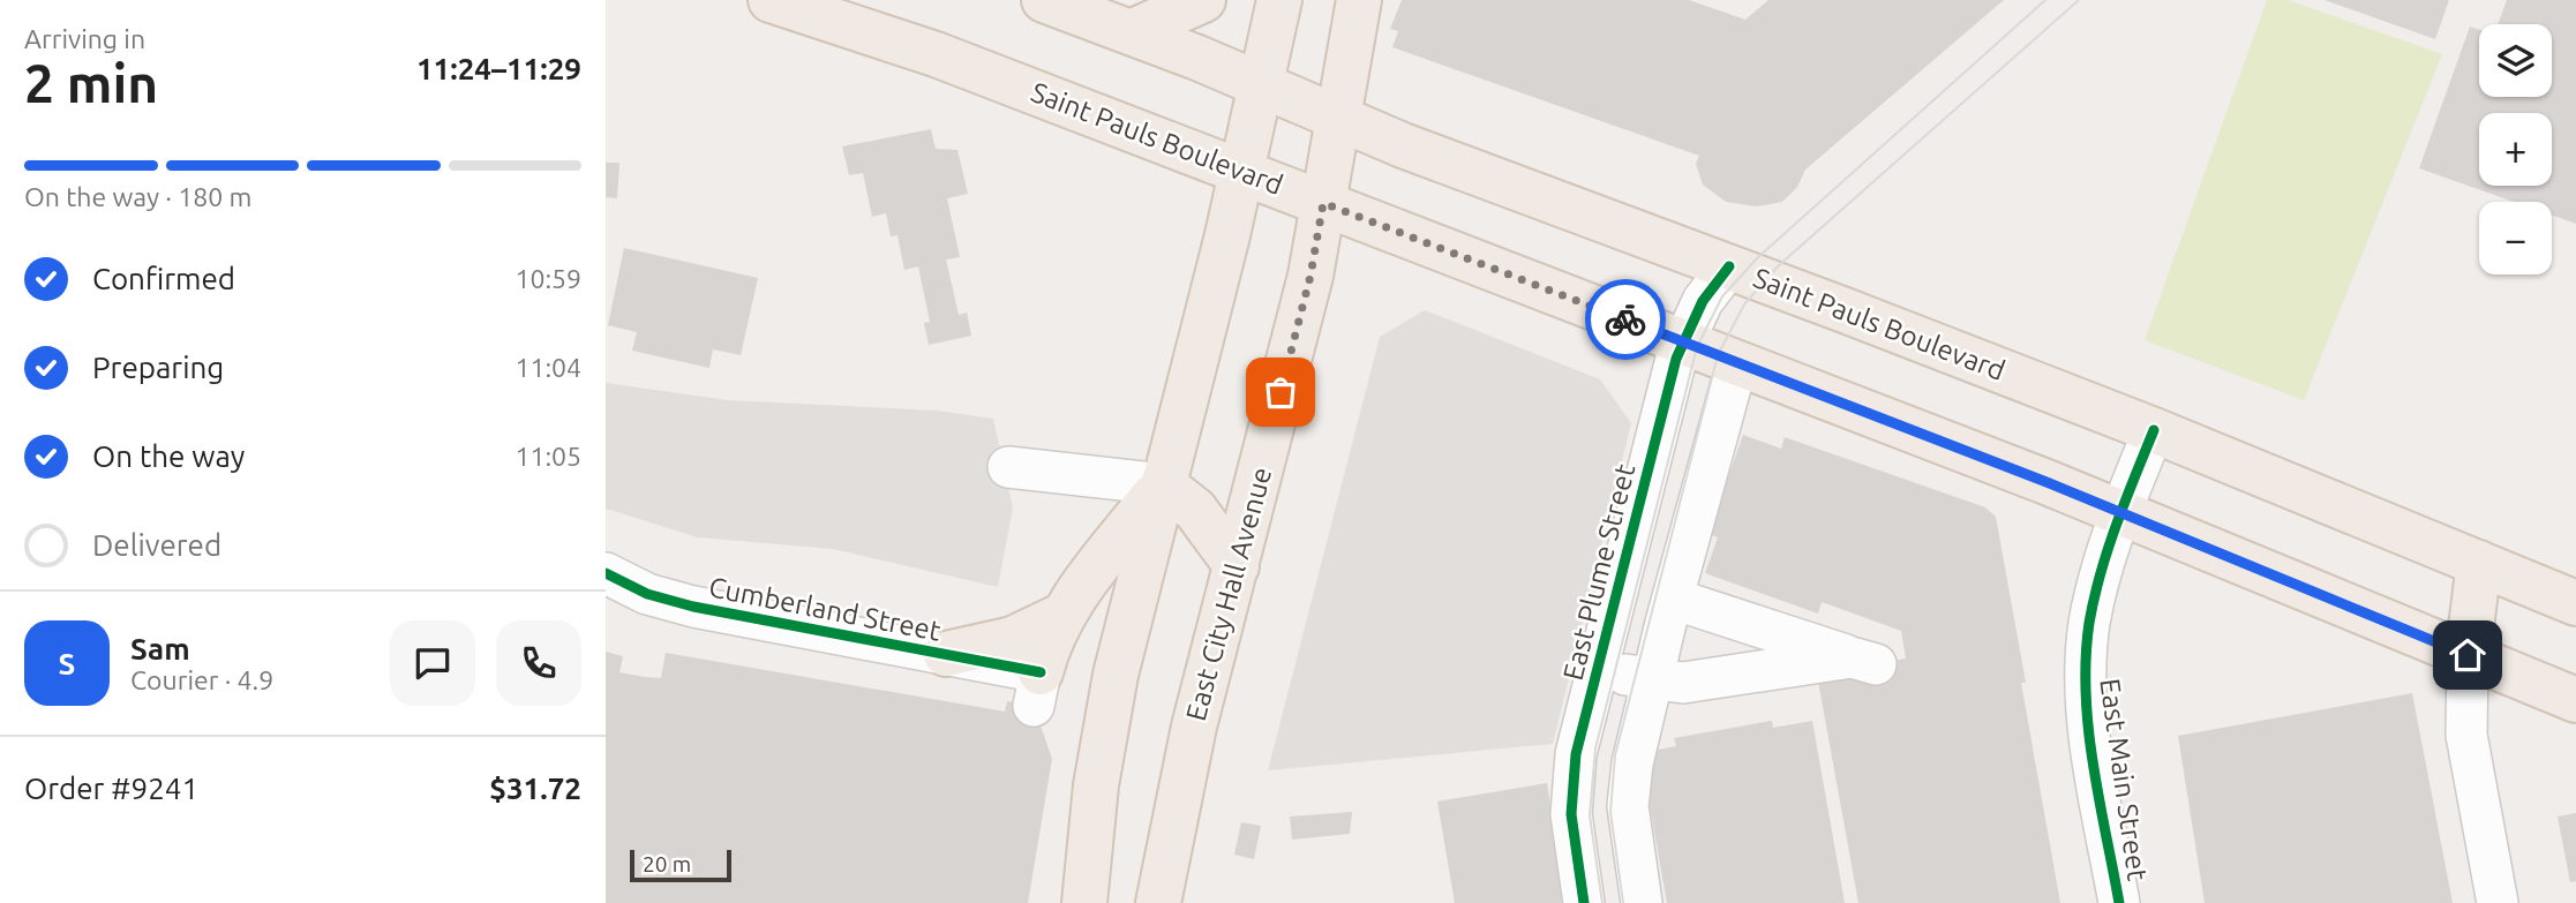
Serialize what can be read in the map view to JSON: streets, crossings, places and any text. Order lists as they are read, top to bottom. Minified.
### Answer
{"streets":{"main road":["Saint Pauls Boulevard","East City Hall Avenue"],"street":["East Plume Street","Cumberland Street","East Main Street"]},"crossings":[["Saint Pauls Boulevard","East Plume Street"],["Saint Pauls Boulevard","East City Hall Avenue"],["Saint Pauls Boulevard","East Main Street"]],"scale_bar":"20 m","page":{"heading":["2 min","Arriving in","11:24–11:29"],"panel":["Sam","Courier · 4.9","Order #9241","$31.72"],"map_buttons":["+","−"],"bar":"On the way · 180 m","list":[["Confirmed","10:59"],["Preparing","11:04"],["On the way","11:05"],"Delivered"],"round":"S","scale":"20 m"}}
